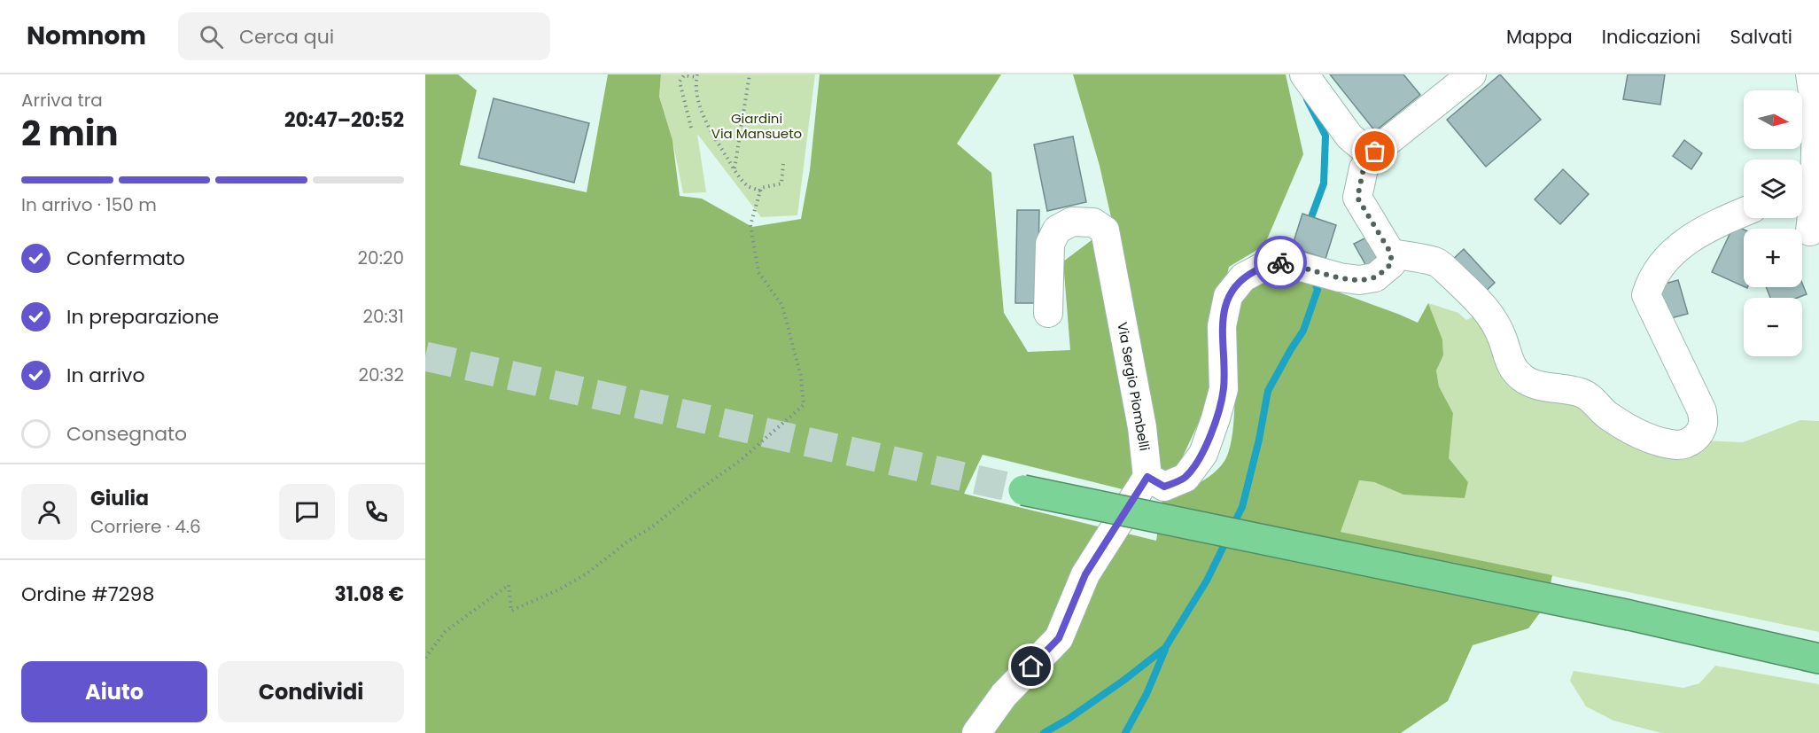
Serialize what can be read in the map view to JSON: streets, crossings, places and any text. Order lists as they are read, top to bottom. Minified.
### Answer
{"streets":{"street":["Via Sergio Piombelli"]},"parks":["Giardini Via Mansueto"],"north":"right","page":{"header":"Nomnom","search":"Cerca qui","nav":["Mappa","Indicazioni","Salvati"],"heading":["2 min","Arriva tra","20:47–20:52"],"panel":["Giulia","Corriere · 4.6","Ordine #7298","31.08 €"],"map_buttons":["+","−"],"bar":"In arrivo · 150 m","list":[["Confermato","20:20"],["In preparazione","20:31"],["In arrivo","20:32"],"Consegnato"],"buttons":["Aiuto","Condividi"]}}
